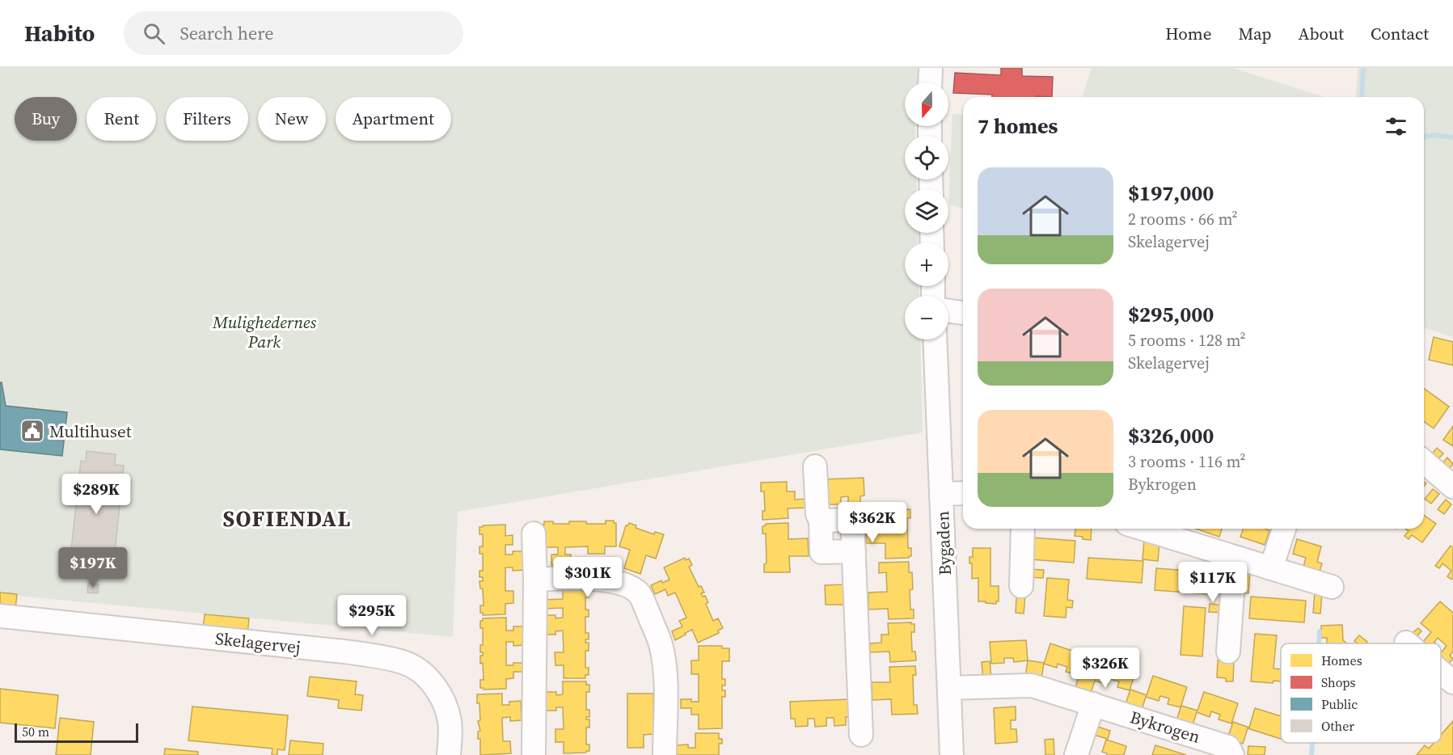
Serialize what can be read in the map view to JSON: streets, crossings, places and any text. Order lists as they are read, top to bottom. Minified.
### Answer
{"streets":{"street":["Bygaden","Skelagervej","Bykrogen"]},"crossings":[["Bygaden","Bykrogen"]],"districts":["SOFIENDAL"],"parks":["Mulighedernes Park"],"places":{"public building":["Multihuset"]},"legend":["Homes","Shops","Public","Other"],"scale_bar":"50 m","north":"bottom","page":{"header":"Habito","search":"Search here","nav":["Home","Map","About","Contact"],"map_buttons":["+","−"],"chip":["Buy","Rent","Filters","New","Apartment"],"heading":"7 homes","list":[{"name":"$197,000","note":"2 rooms · 66 m² · Skelagervej"},{"name":"$295,000","note":"5 rooms · 128 m² · Skelagervej"},{"name":"$326,000","note":"3 rooms · 116 m² · Bykrogen"}],"price":["$289K","$362K","$197K","$301K","$117K","$295K","$326K"],"scale":"50 m"}}
